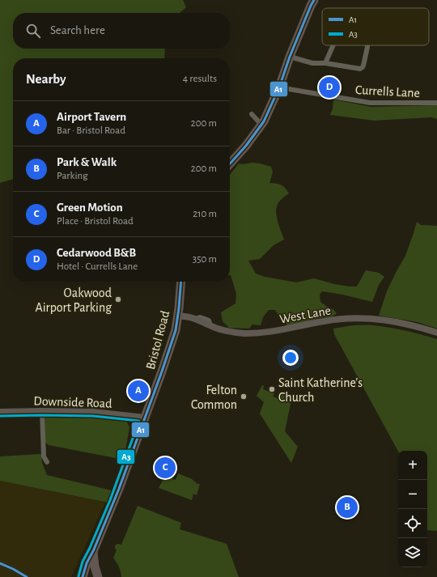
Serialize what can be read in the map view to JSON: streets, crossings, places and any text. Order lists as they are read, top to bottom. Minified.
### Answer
{"streets":{"highway":["Bristol Road"],"street":["Currells Lane","West Lane","Downside Road"]},"crossings":[["West Lane","Bristol Road"],["Bristol Road","Downside Road"]],"places":["Oakwood Airport Parking","Saint Katherine's Church","Felton Common"],"lines":["transit line A1","transit line A3"],"legend":["A1","A3"],"page":{"search":"Search here","heading":["Nearby","4 results"],"pins":["D","A","C","B"],"list":[{"mark":"A","name":"Airport Tavern","note":"Bar · Bristol Road","value":"200 m"},{"mark":"B","name":"Park & Walk","note":"Parking","value":"200 m"},{"mark":"C","name":"Green Motion","note":"Place · Bristol Road","value":"210 m"},{"mark":"D","name":"Cedarwood B&B","note":"Hotel · Currells Lane","value":"350 m"}],"map_buttons":["+","−"]}}
